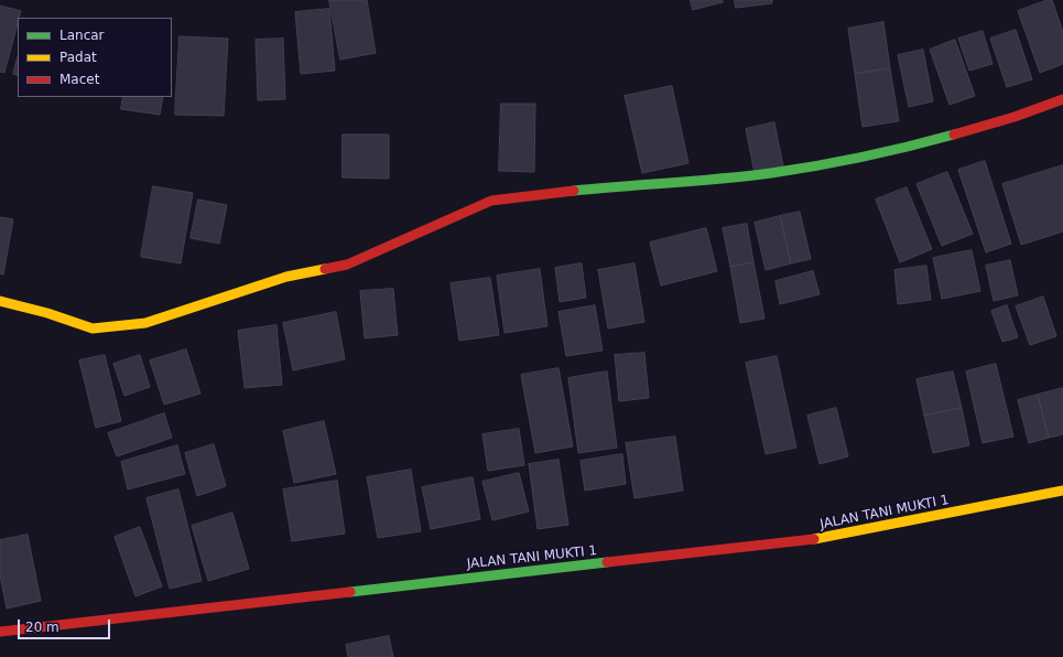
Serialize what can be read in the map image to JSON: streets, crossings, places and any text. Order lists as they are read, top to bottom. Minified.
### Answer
{"streets":{"street":["JALAN TANI MUKTI 1"]},"legend":["Lancar","Padat","Macet"],"scale_bar":"20 m"}
